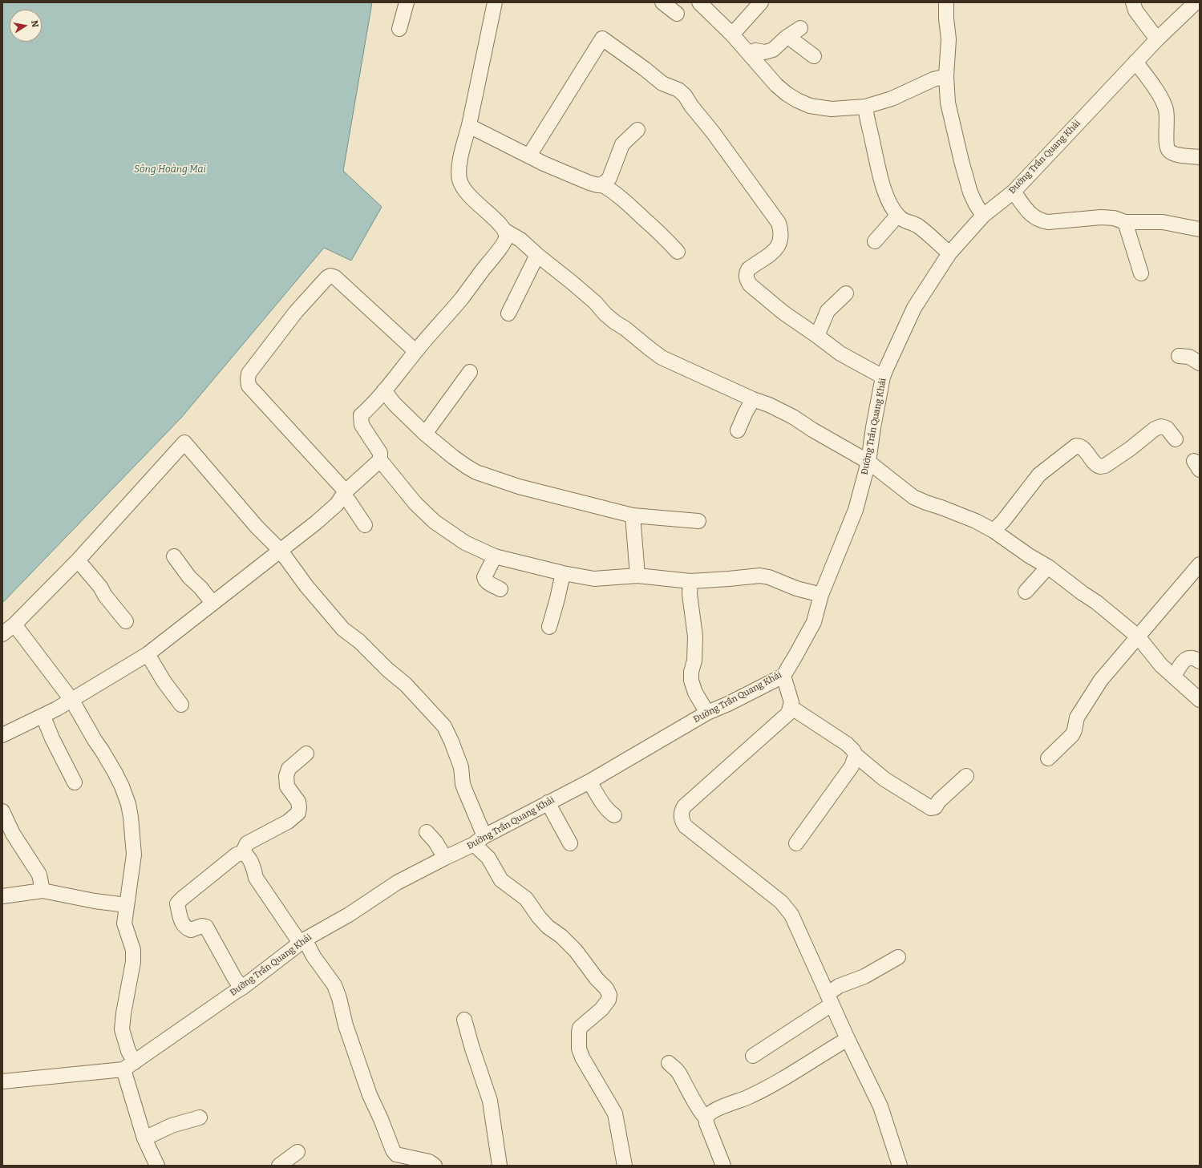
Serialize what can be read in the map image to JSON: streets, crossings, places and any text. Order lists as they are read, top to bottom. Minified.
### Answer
{"streets":{"street":["Đường Trần Quang Khải"]},"water":["Sông Hoàng Mai"],"north":"right"}
